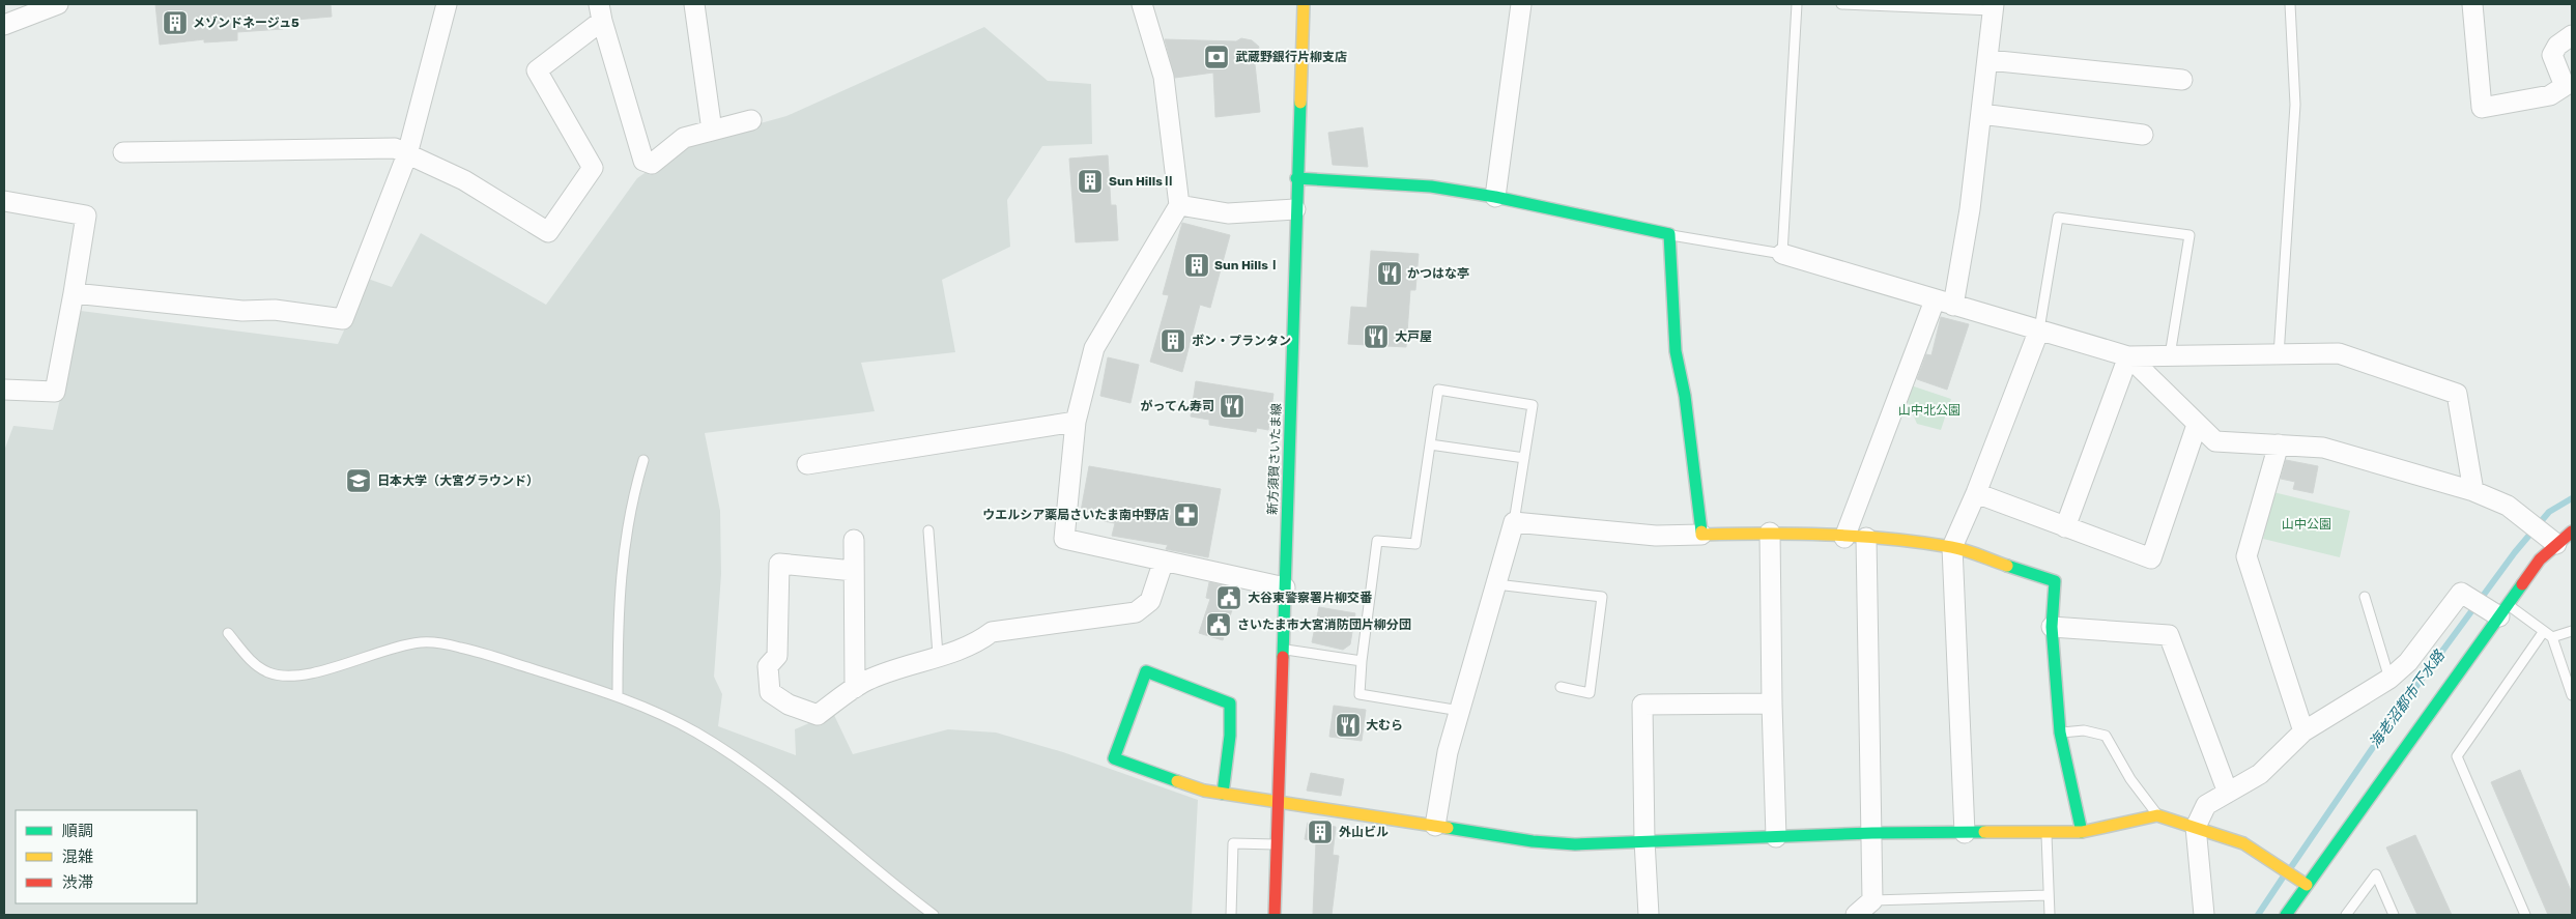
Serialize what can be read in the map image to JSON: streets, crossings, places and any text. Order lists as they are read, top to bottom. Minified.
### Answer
{"streets":{"street":["新方須賀さいたま線"]},"water":["海老沼都市下水路"],"parks":["山中北公園","山中公園"],"places":{"building":["メゾンドネージュ5","Sun HillsⅡ","Sun HillsⅠ","ボン・プランタン","外山ビル"],"bank":["武蔵野銀行片柳支店"],"restaurant":["かつはな亭","大戸屋","がってん寿司","大むら"],"school or university":["日本大学（大宮グラウンド）"],"pharmacy":["ウエルシア薬局さいたま南中野店"],"public building":["大谷東警察署片柳交番","さいたま市大宮消防団片柳分団"]},"legend":["順調","混雑","渋滞"]}
